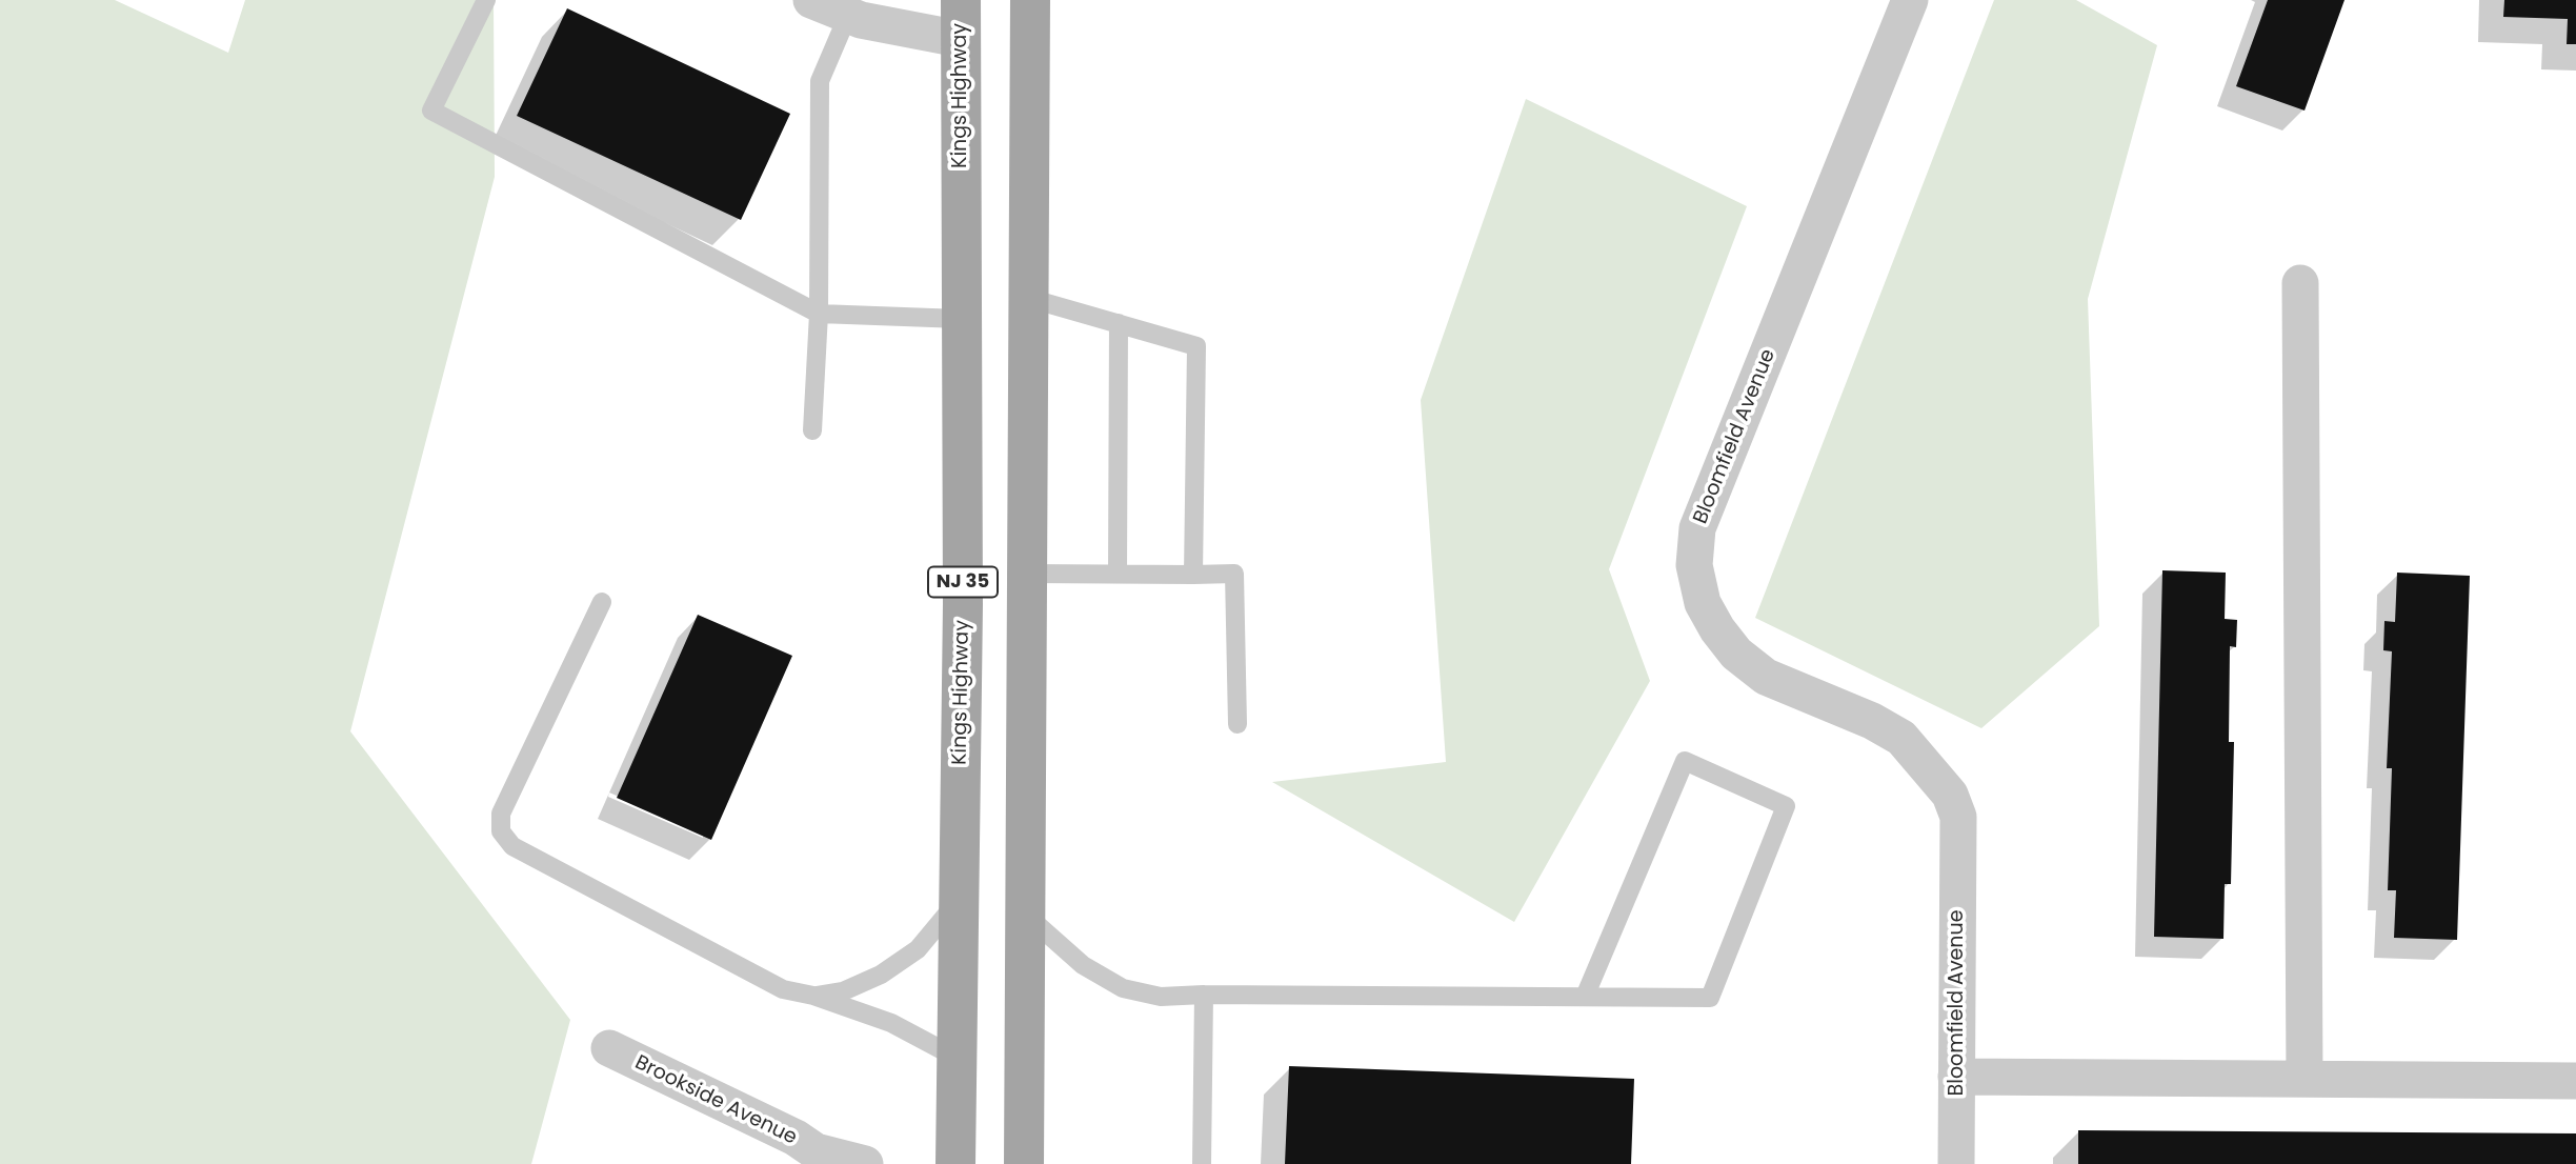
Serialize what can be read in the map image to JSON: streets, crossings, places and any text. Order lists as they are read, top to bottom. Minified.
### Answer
{"streets":{"main road":["Kings Highway","NJ 35"],"street":["Bloomfield Avenue","Brookside Avenue"]}}
